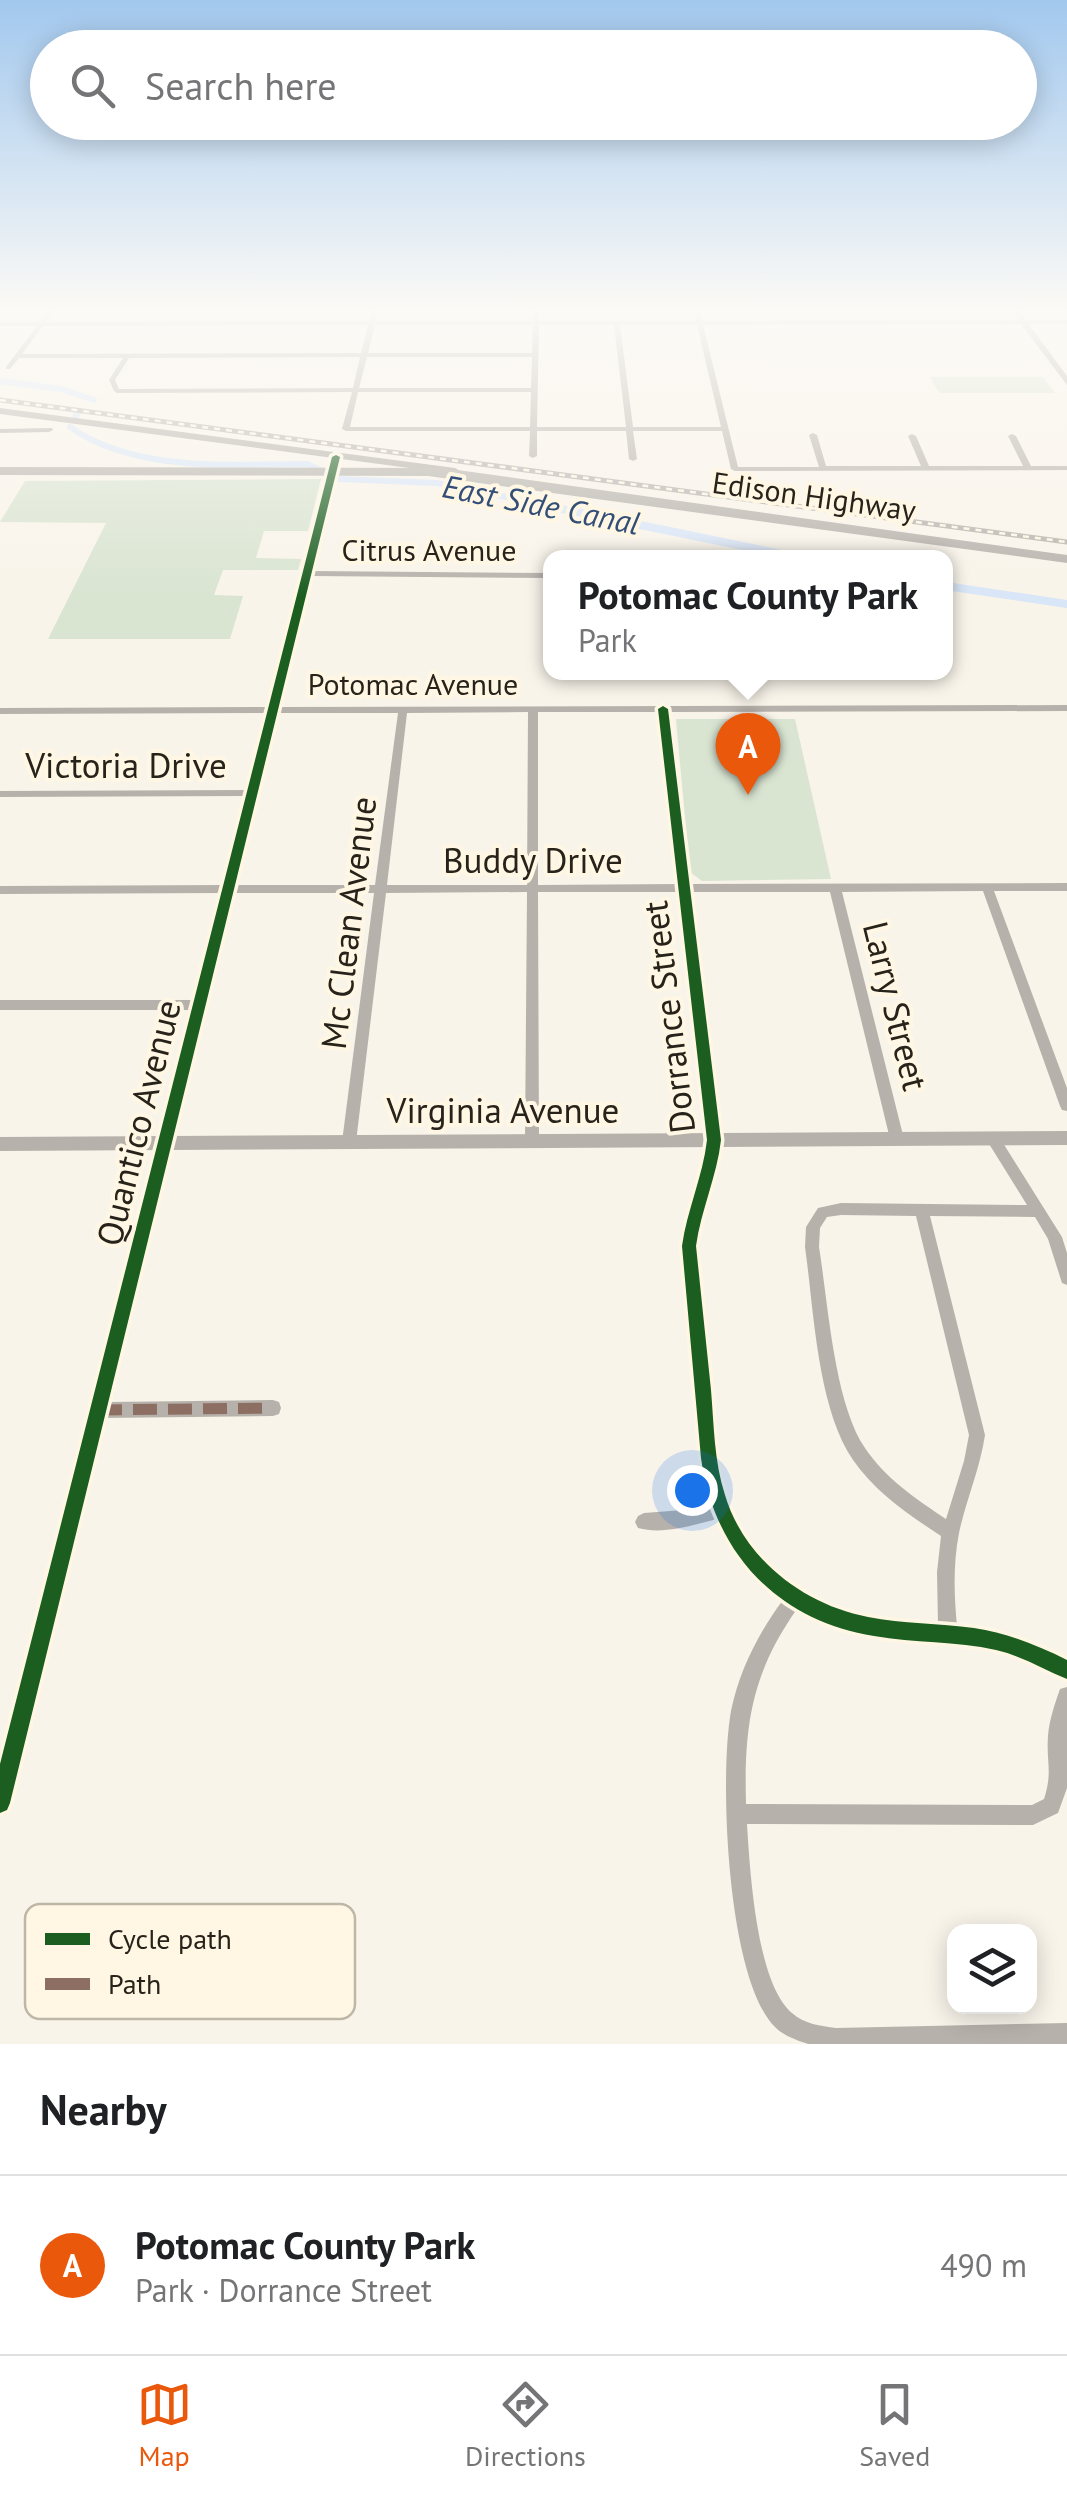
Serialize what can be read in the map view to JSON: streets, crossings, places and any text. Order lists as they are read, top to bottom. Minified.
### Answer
{"streets":{"main road":["Edison Highway"],"street":["Citrus Avenue","Potomac Avenue","Victoria Drive","Buddy Drive","Mc Clean Avenue","Larry Street","Dorrance Street","Virginia Avenue","Quantico Avenue"]},"crossings":[["Edison Highway","Quantico Avenue"],["Citrus Avenue","Quantico Avenue"],["Potomac Avenue","Mc Clean Avenue"],["Potomac Avenue","Dorrance Street"],["Potomac Avenue","Quantico Avenue"],["Victoria Drive","Quantico Avenue"],["Buddy Drive","Mc Clean Avenue"],["Buddy Drive","Larry Street"],["Buddy Drive","Dorrance Street"],["Buddy Drive","Quantico Avenue"],["Mc Clean Avenue","Virginia Avenue"],["Larry Street","Virginia Avenue"],["Dorrance Street","Virginia Avenue"],["Virginia Avenue","Quantico Avenue"]],"water":["East Side Canal"],"legend":["Cycle path","Path"],"page":{"search":"Search here","popup":["Potomac County Park","Park"],"pins":"A","heading":"Nearby","list":[{"mark":"A","name":"Potomac County Park","note":"Park · Dorrance Street","value":"490 m"}],"nav":["Map","Directions","Saved"]}}
